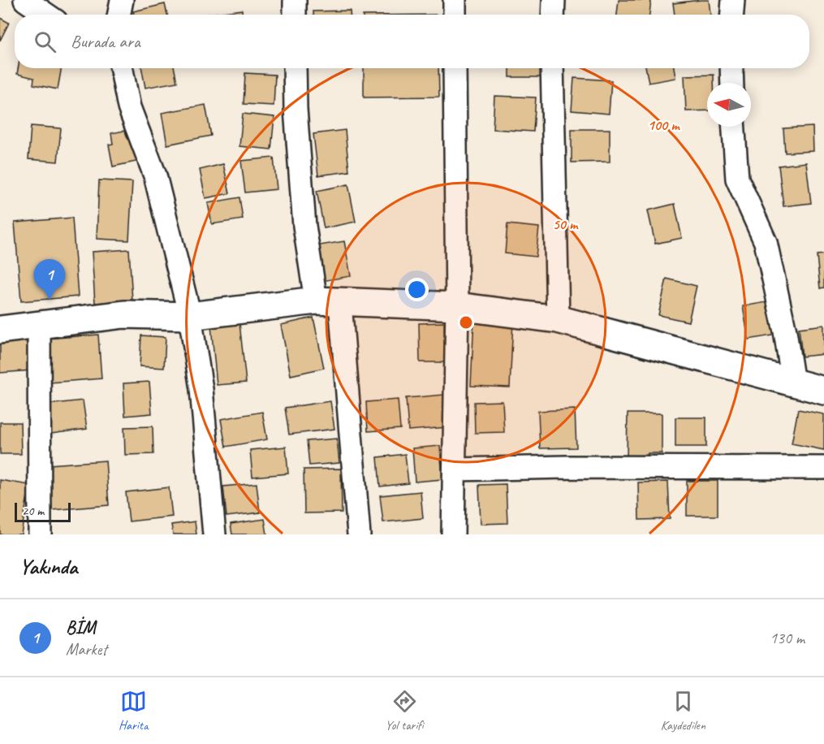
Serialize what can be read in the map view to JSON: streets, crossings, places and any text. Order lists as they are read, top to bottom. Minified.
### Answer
{"scale_bar":"20 m","north":"left","page":{"search":"Burada ara","pins":"1","scale":"20 m","heading":"Yakında","list":[{"mark":"1","name":"BİM","note":"Market","value":"130 m"}],"nav":["Harita","Yol tarifi","Kaydedilen"]},"rings":["100 m","50 m"]}
